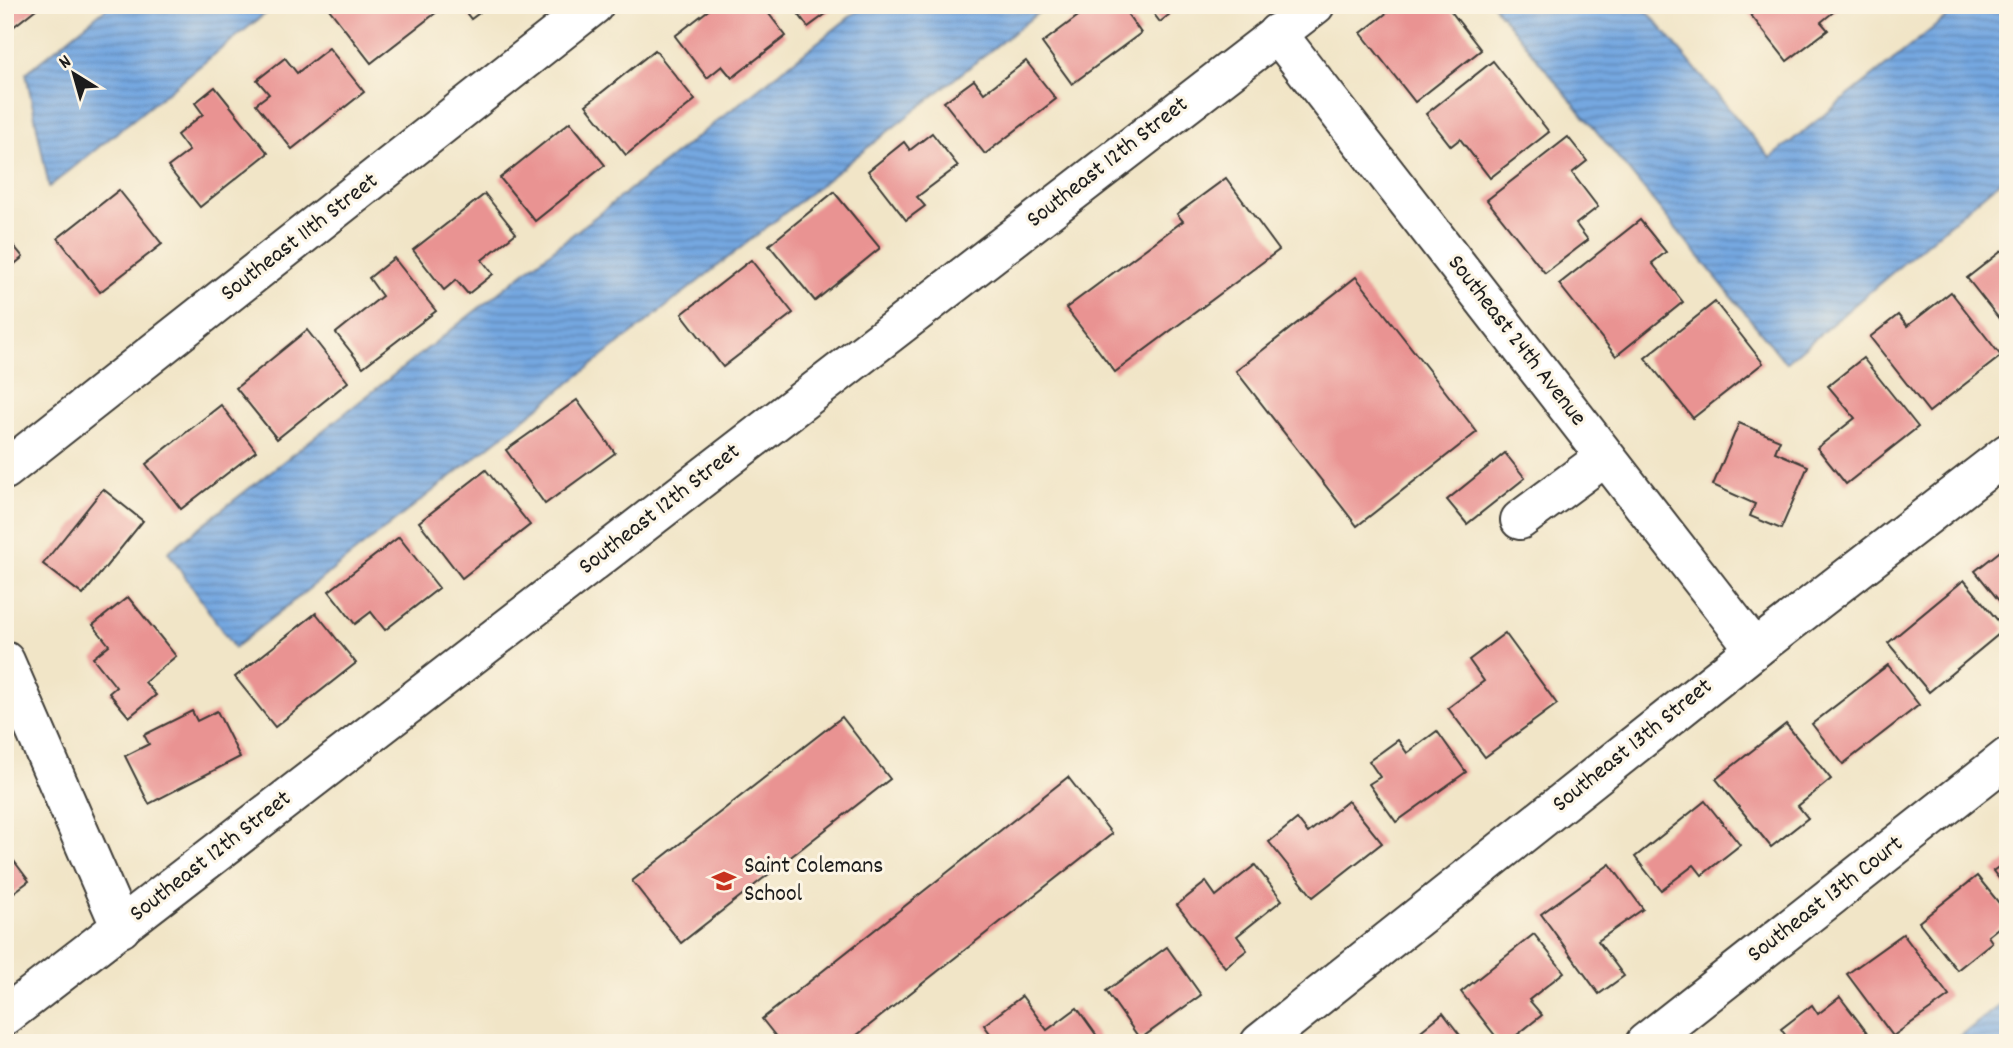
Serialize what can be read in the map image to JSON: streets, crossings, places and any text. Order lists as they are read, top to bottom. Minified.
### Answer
{"streets":{"street":["Southeast 12th Street","Southeast 11th Street","Southeast 24th Avenue","Southeast 13th Street","Southeast 13th Court"]},"crossings":[["Southeast 12th Street","Southeast 24th Avenue"],["Southeast 24th Avenue","Southeast 13th Street"]],"places":{"school or university":["Saint Colemans School"]},"north":"top left"}
